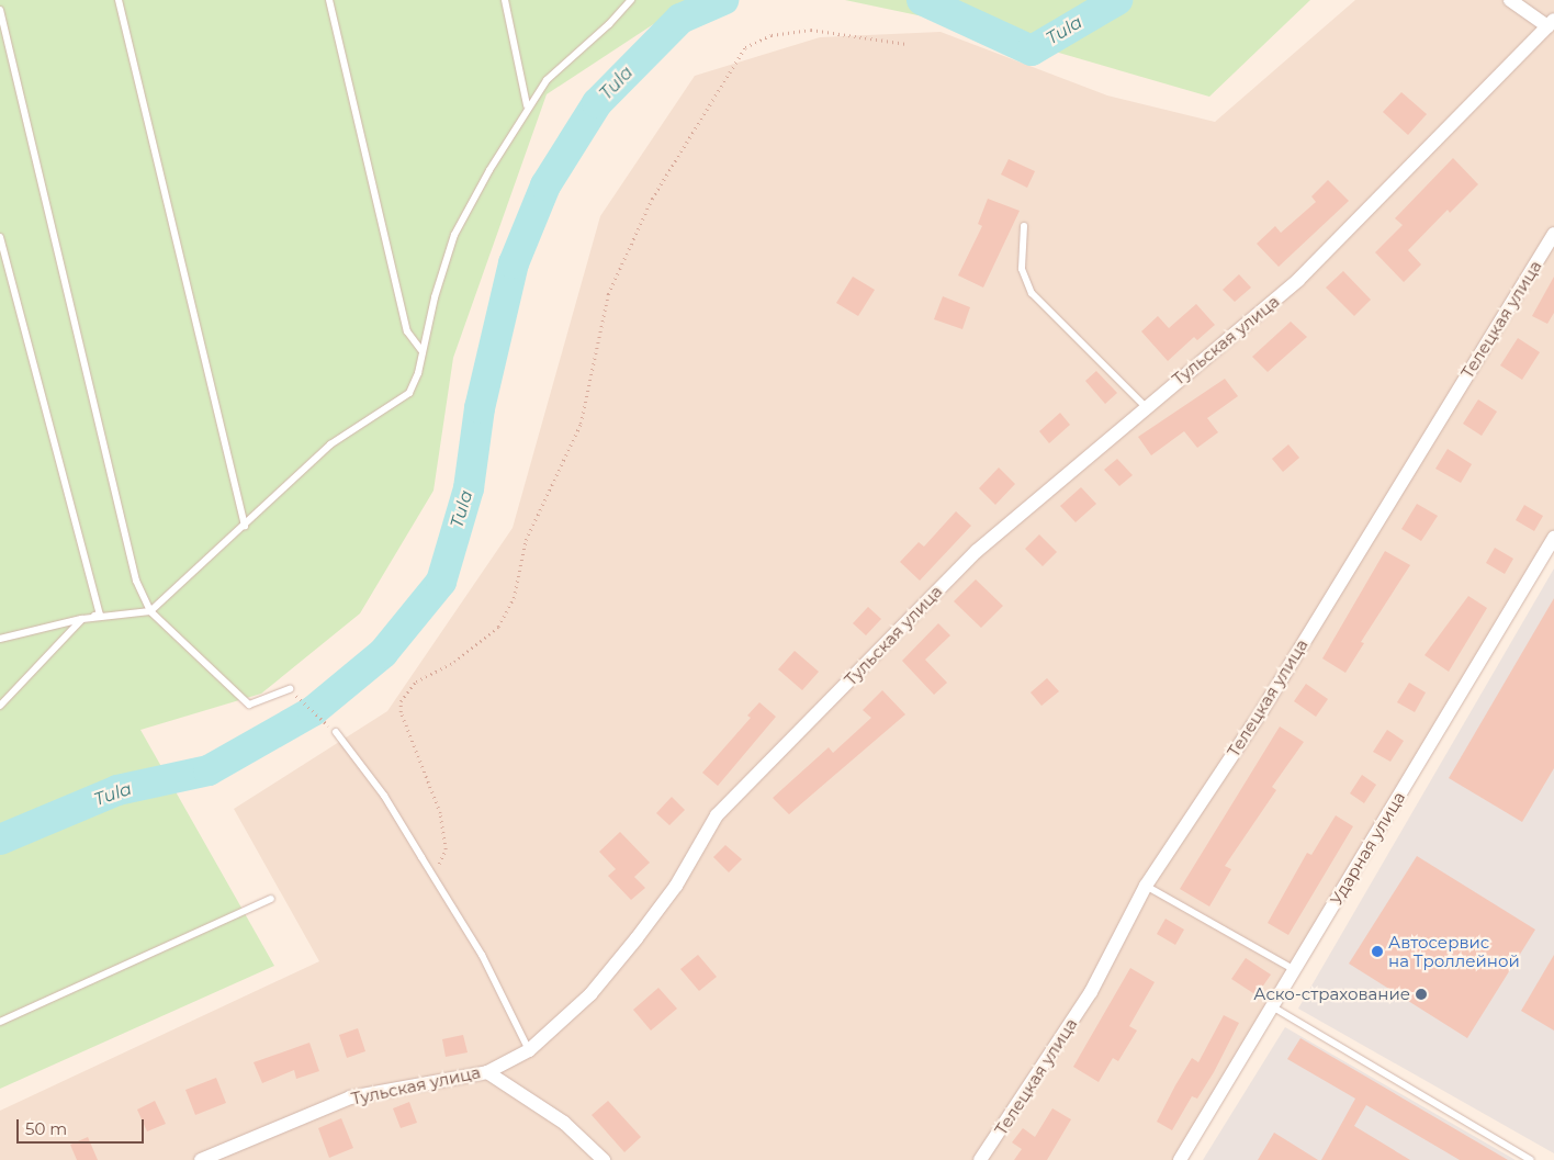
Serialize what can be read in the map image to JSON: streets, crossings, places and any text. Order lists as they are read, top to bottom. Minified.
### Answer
{"streets":{"street":["Телецкая улица","Тульская улица","Ударная улица"]},"water":["Tula"],"places":["Автосервис на Троллейной","Аско-страхование"],"scale_bar":"50 m"}
